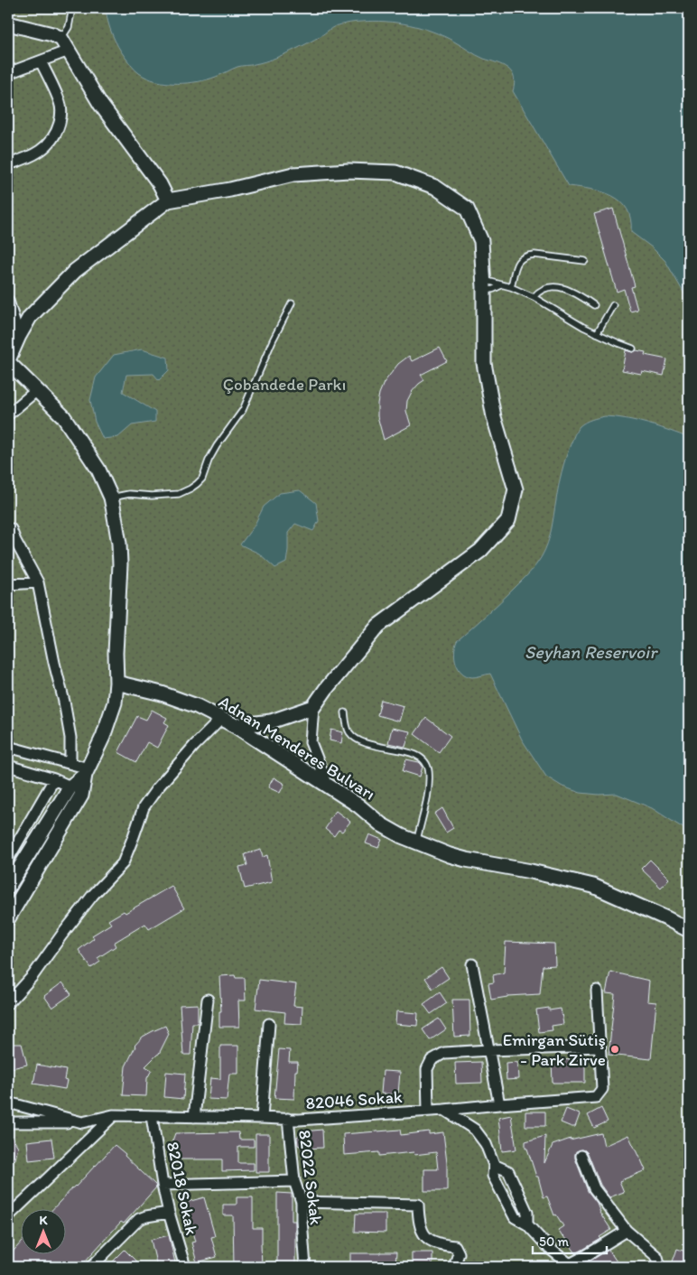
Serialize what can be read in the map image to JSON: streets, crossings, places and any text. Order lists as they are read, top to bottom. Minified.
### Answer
{"streets":{"main road":["Adnan Menderes Bulvarı"],"street":["82046 Sokak","82022 Sokak","82018 Sokak"]},"crossings":[["82046 Sokak","82022 Sokak"],["82046 Sokak","82018 Sokak"]],"water":["Seyhan Reservoir"],"parks":["Çobandede Parkı"],"places":["Emirgan Sütiş - Park Zirve"],"scale_bar":"50 m","north":"top"}
